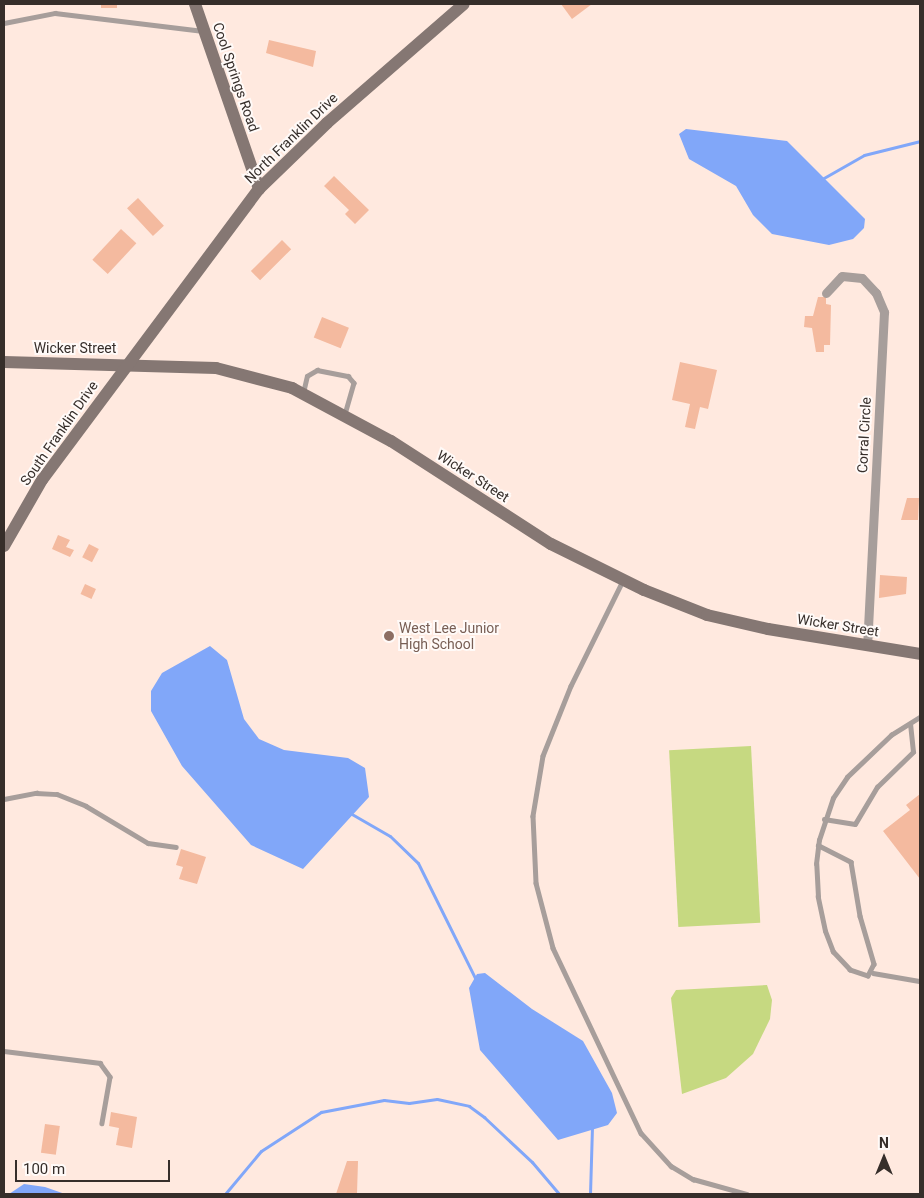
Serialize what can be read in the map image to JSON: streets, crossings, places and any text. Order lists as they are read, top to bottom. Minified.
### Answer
{"streets":{"main road":["Cool Springs Road","North Franklin Drive","Wicker Street","South Franklin Drive"],"street":["Corral Circle"]},"crossings":[["Cool Springs Road","North Franklin Drive"],["North Franklin Drive","Wicker Street"],["North Franklin Drive","South Franklin Drive"],["Wicker Street","South Franklin Drive"],["Wicker Street","Corral Circle"]],"places":["West Lee Junior High School"],"scale_bar":"100 m","north":"top"}
